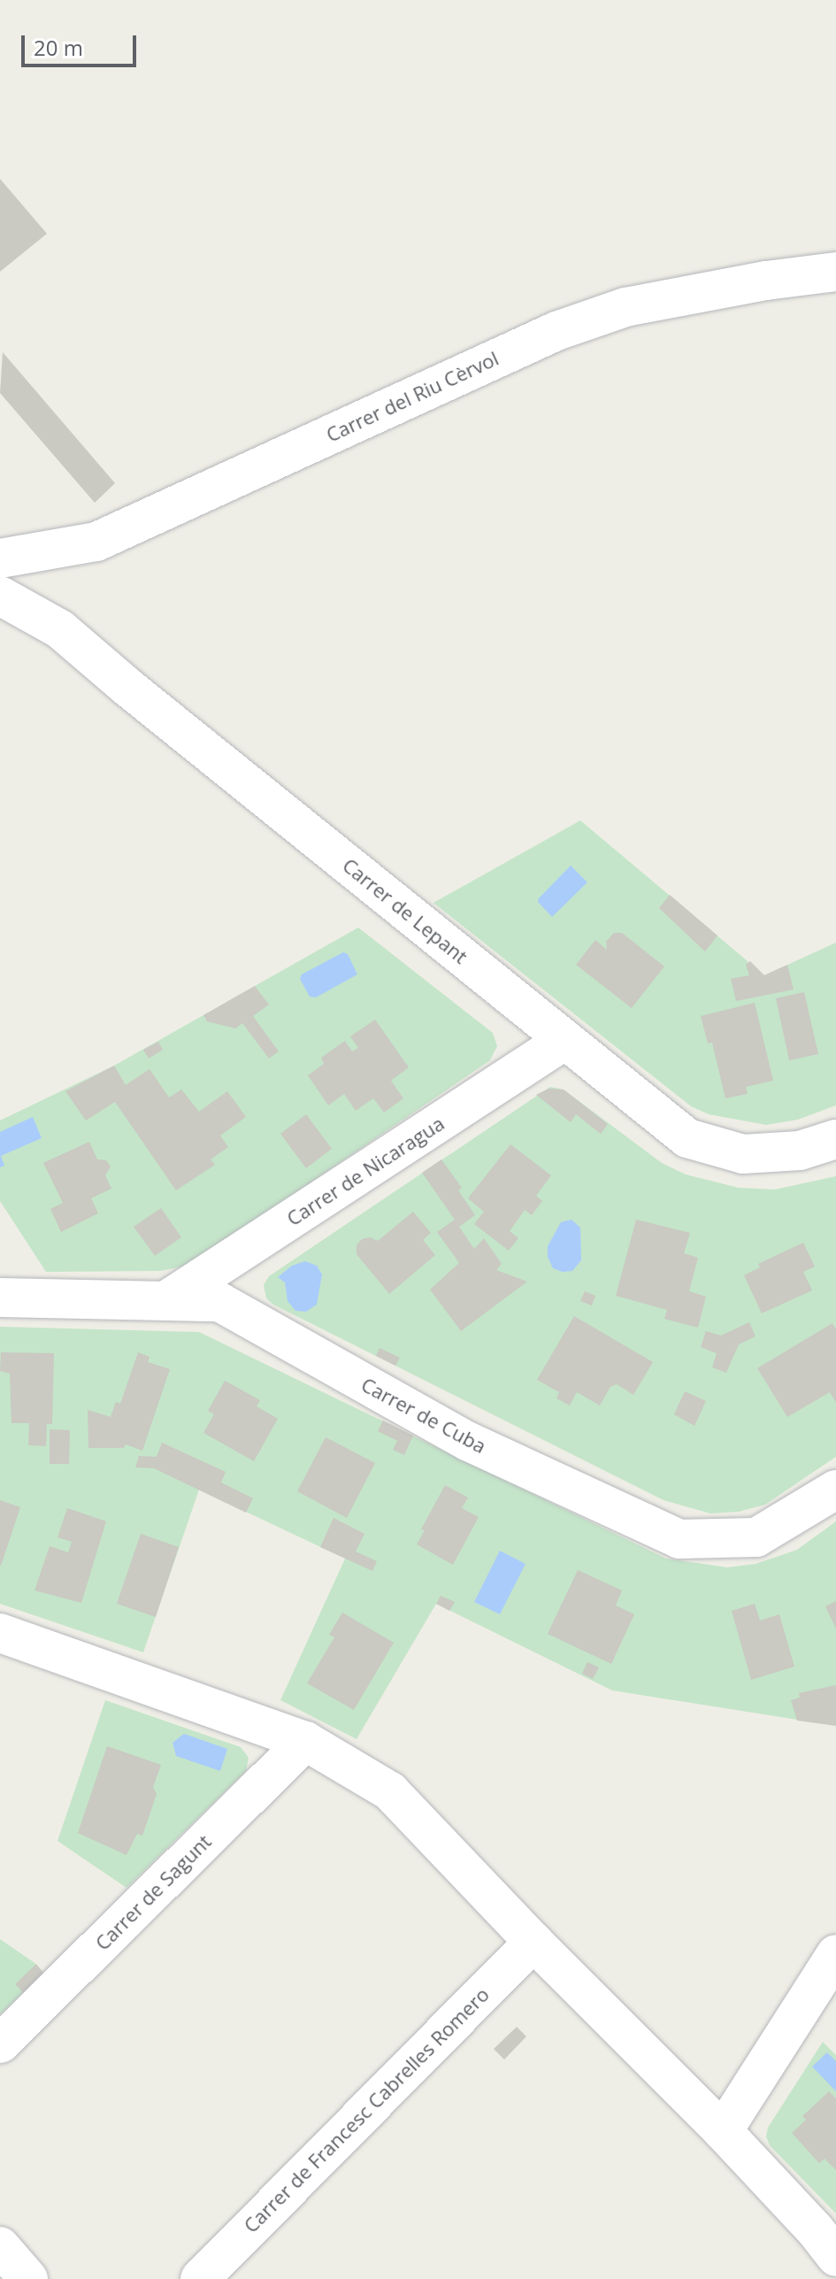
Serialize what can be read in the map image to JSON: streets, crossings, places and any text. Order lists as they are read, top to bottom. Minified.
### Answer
{"streets":{"street":["Carrer del Riu Cèrvol","Carrer de Lepant","Carrer de Nicaragua","Carrer de Cuba","Carrer de Sagunt","Carrer de Francesc Cabrelles Romero"]},"crossings":[["Carrer de Lepant","Carrer de Nicaragua"],["Carrer de Nicaragua","Carrer de Cuba"]],"scale_bar":"20 m"}
